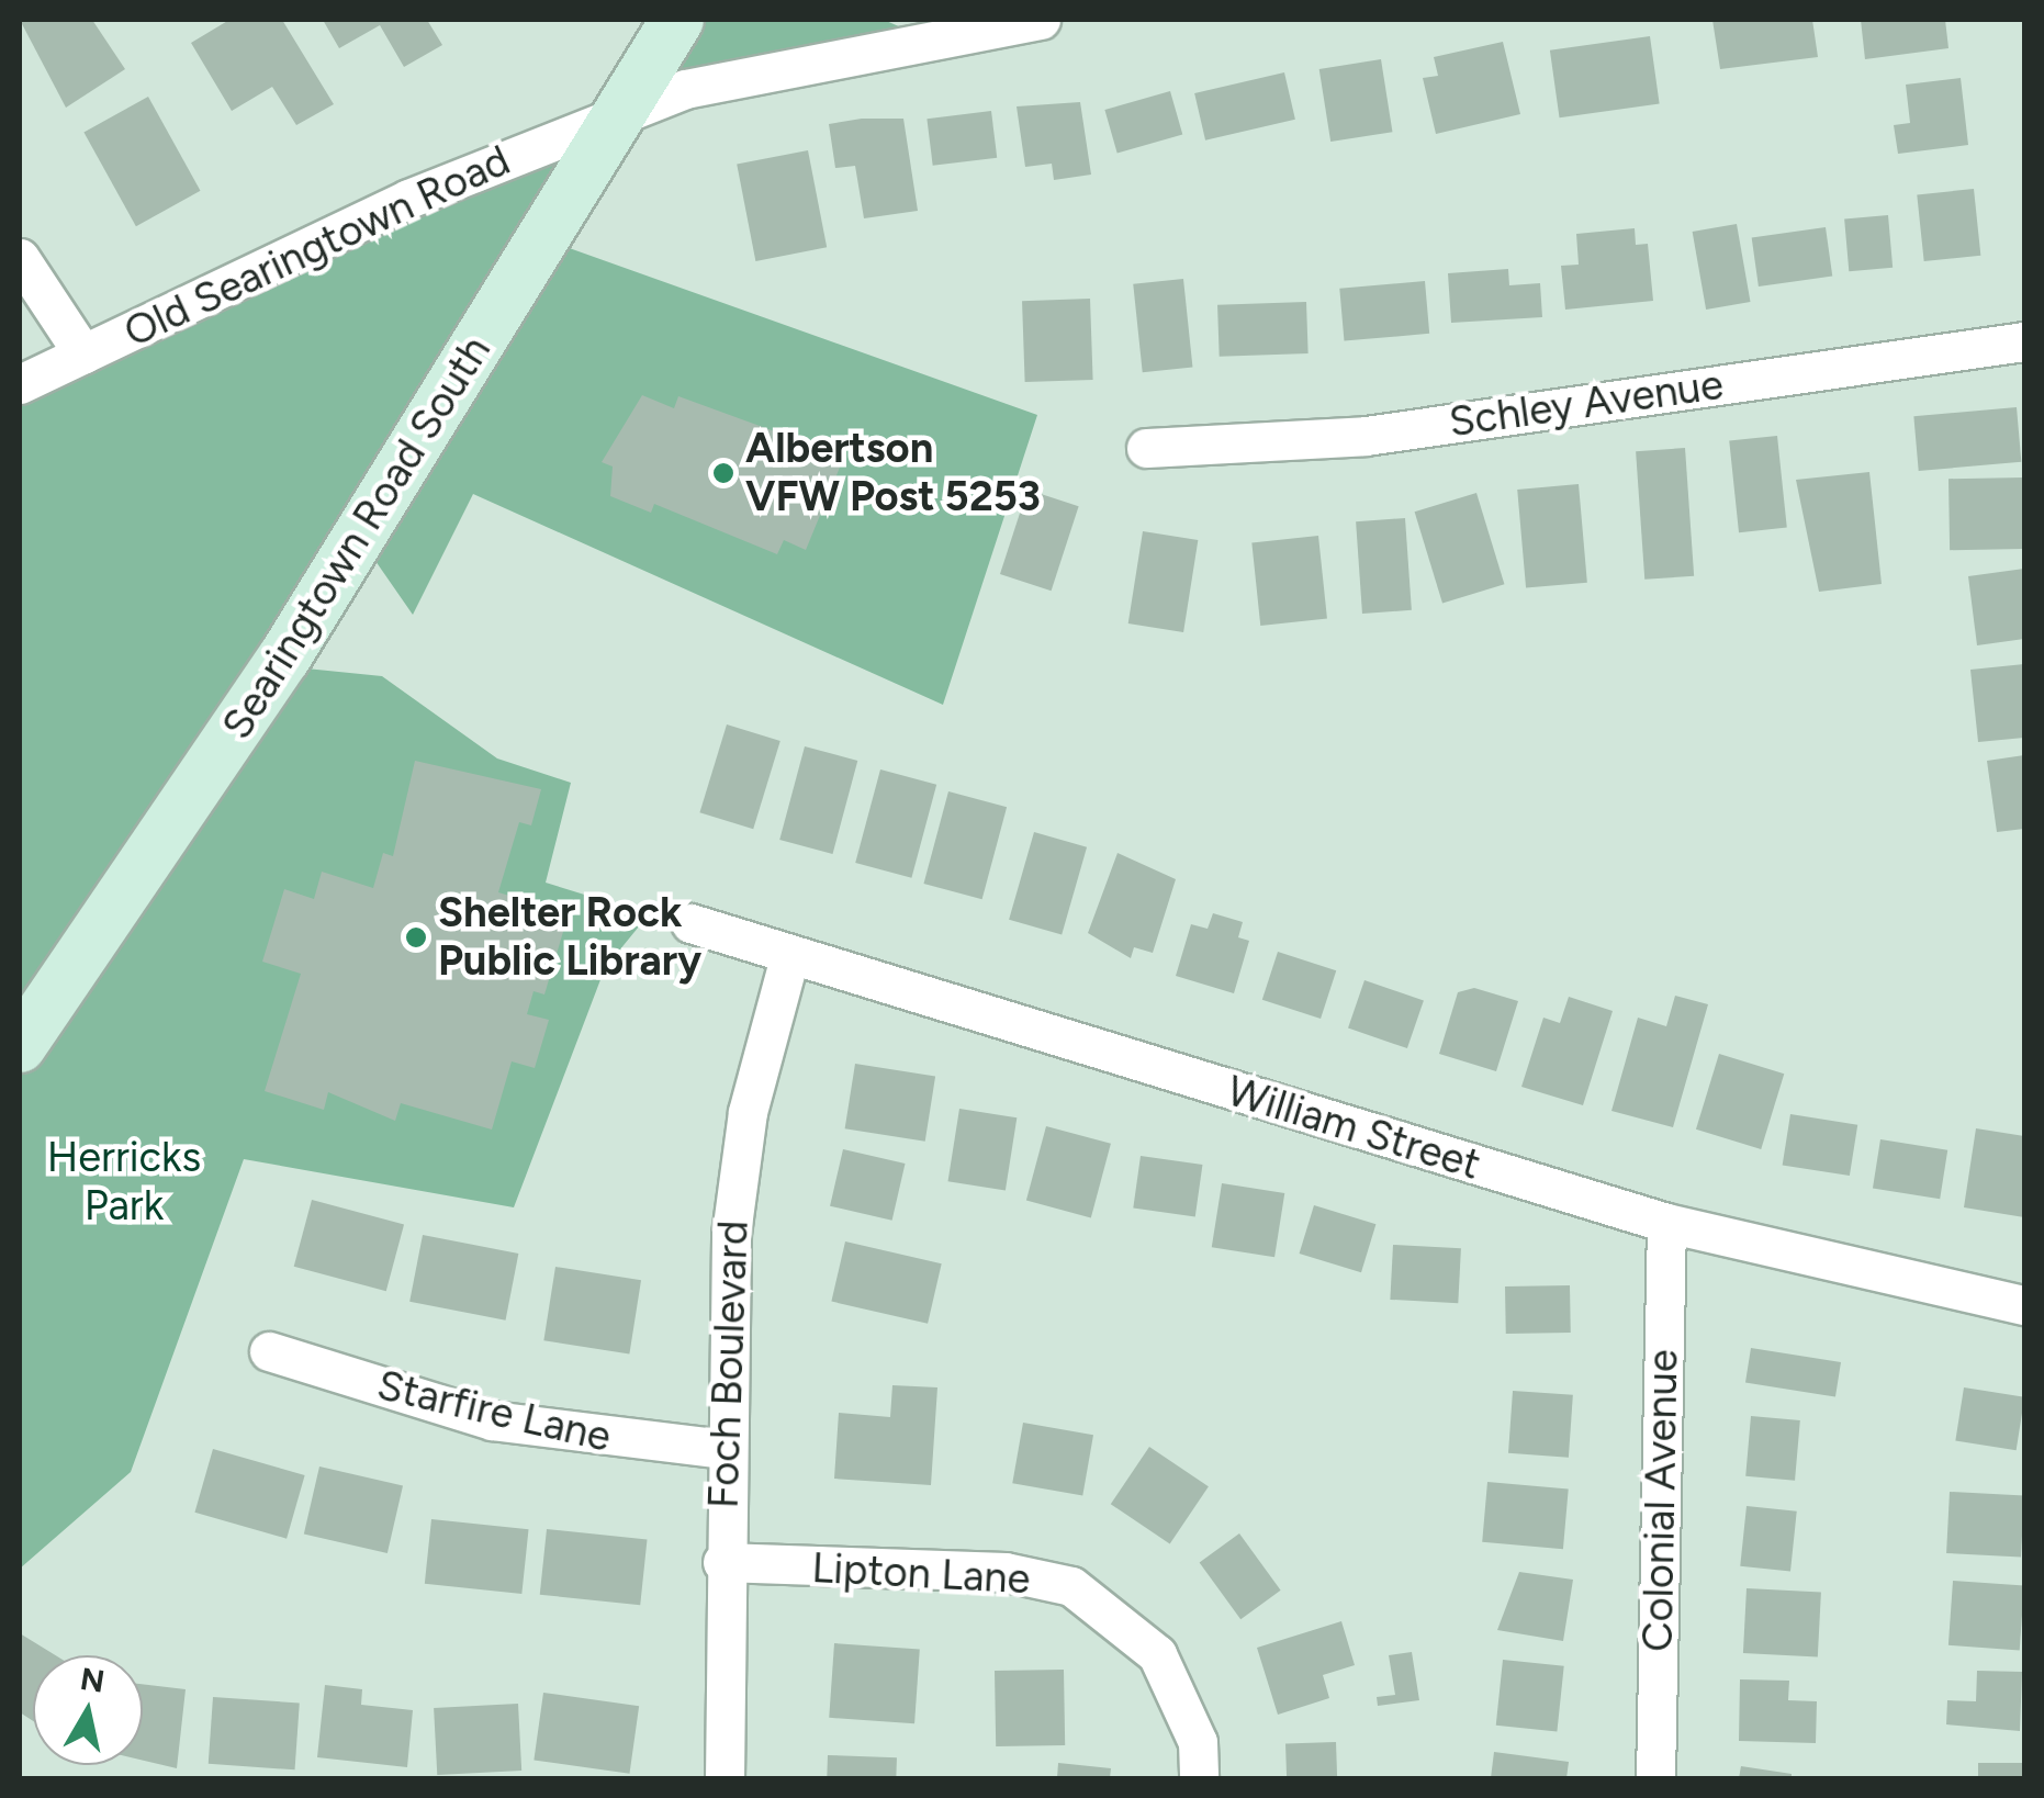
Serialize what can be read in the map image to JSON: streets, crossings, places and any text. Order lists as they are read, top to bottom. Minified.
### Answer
{"streets":{"main road":["Searingtown Road South"],"street":["Old Searingtown Road","Schley Avenue","William Street","Foch Boulevard","Starfire Lane","Colonial Avenue","Lipton Lane"]},"crossings":[["Old Searingtown Road","Searingtown Road South"],["William Street","Foch Boulevard"],["William Street","Colonial Avenue"],["Foch Boulevard","Starfire Lane"],["Foch Boulevard","Lipton Lane"]],"parks":["Herricks Park"],"places":["Albertson VFW Post 5253","Shelter Rock Public Library"],"north":"top"}
